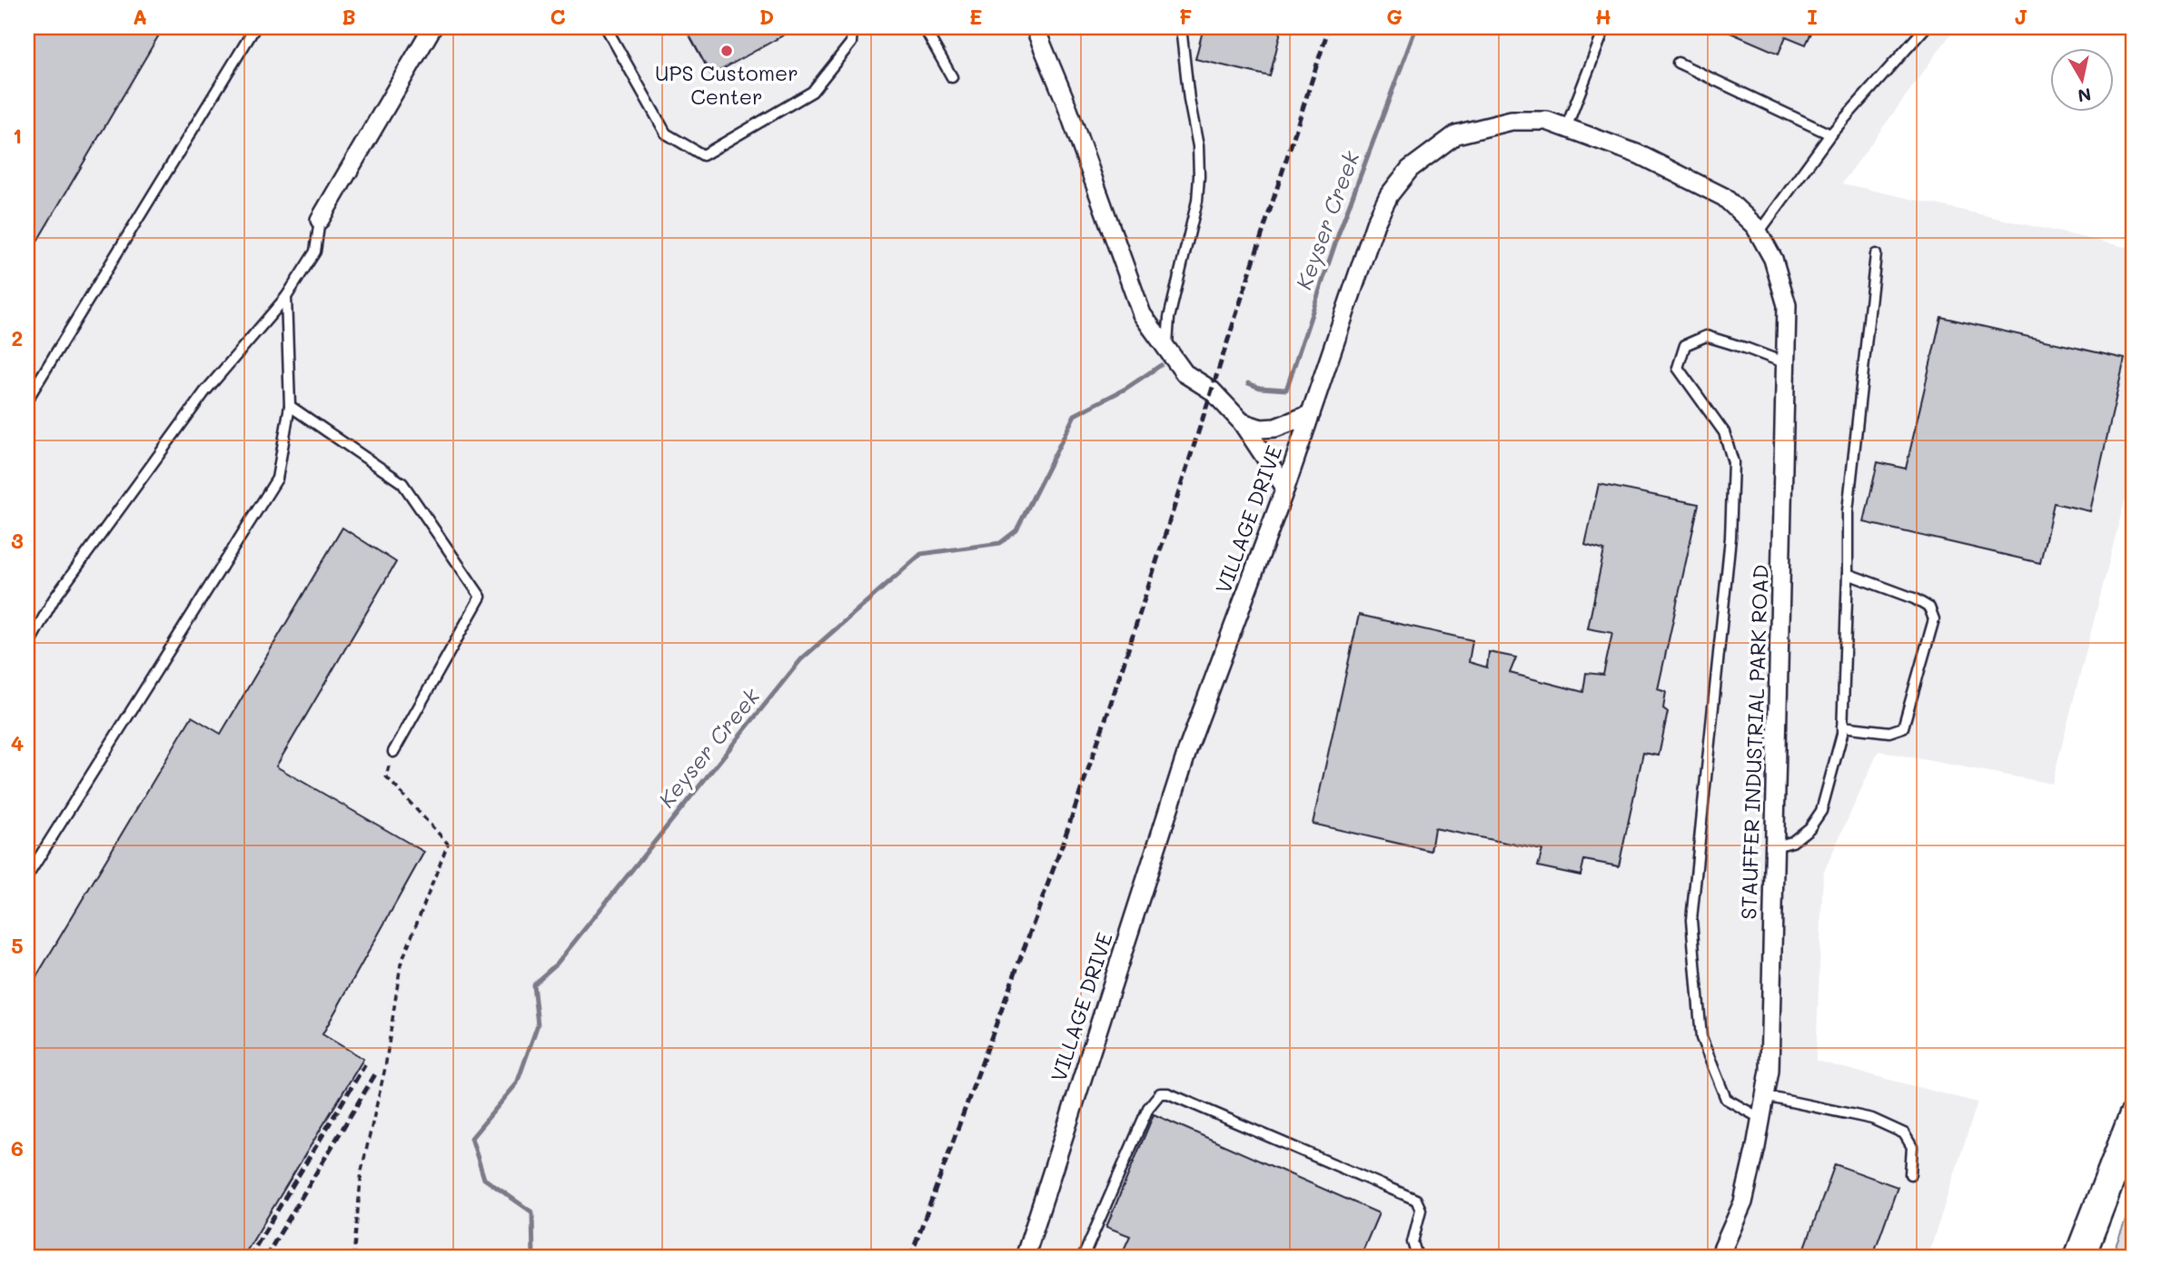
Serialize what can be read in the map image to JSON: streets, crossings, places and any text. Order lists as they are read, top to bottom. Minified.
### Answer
{"streets":{"street":["VILLAGE DRIVE","STAUFFER INDUSTRIAL PARK ROAD"]},"crossings":[["VILLAGE DRIVE","STAUFFER INDUSTRIAL PARK ROAD"]],"water":["Keyser Creek"],"places":["UPS Customer Center"],"north":"bottom","grid":{"columns":["A","B","C","D","E","F","G","H","I","J"],"rows":["1","2","3","4","5","6"]}}
